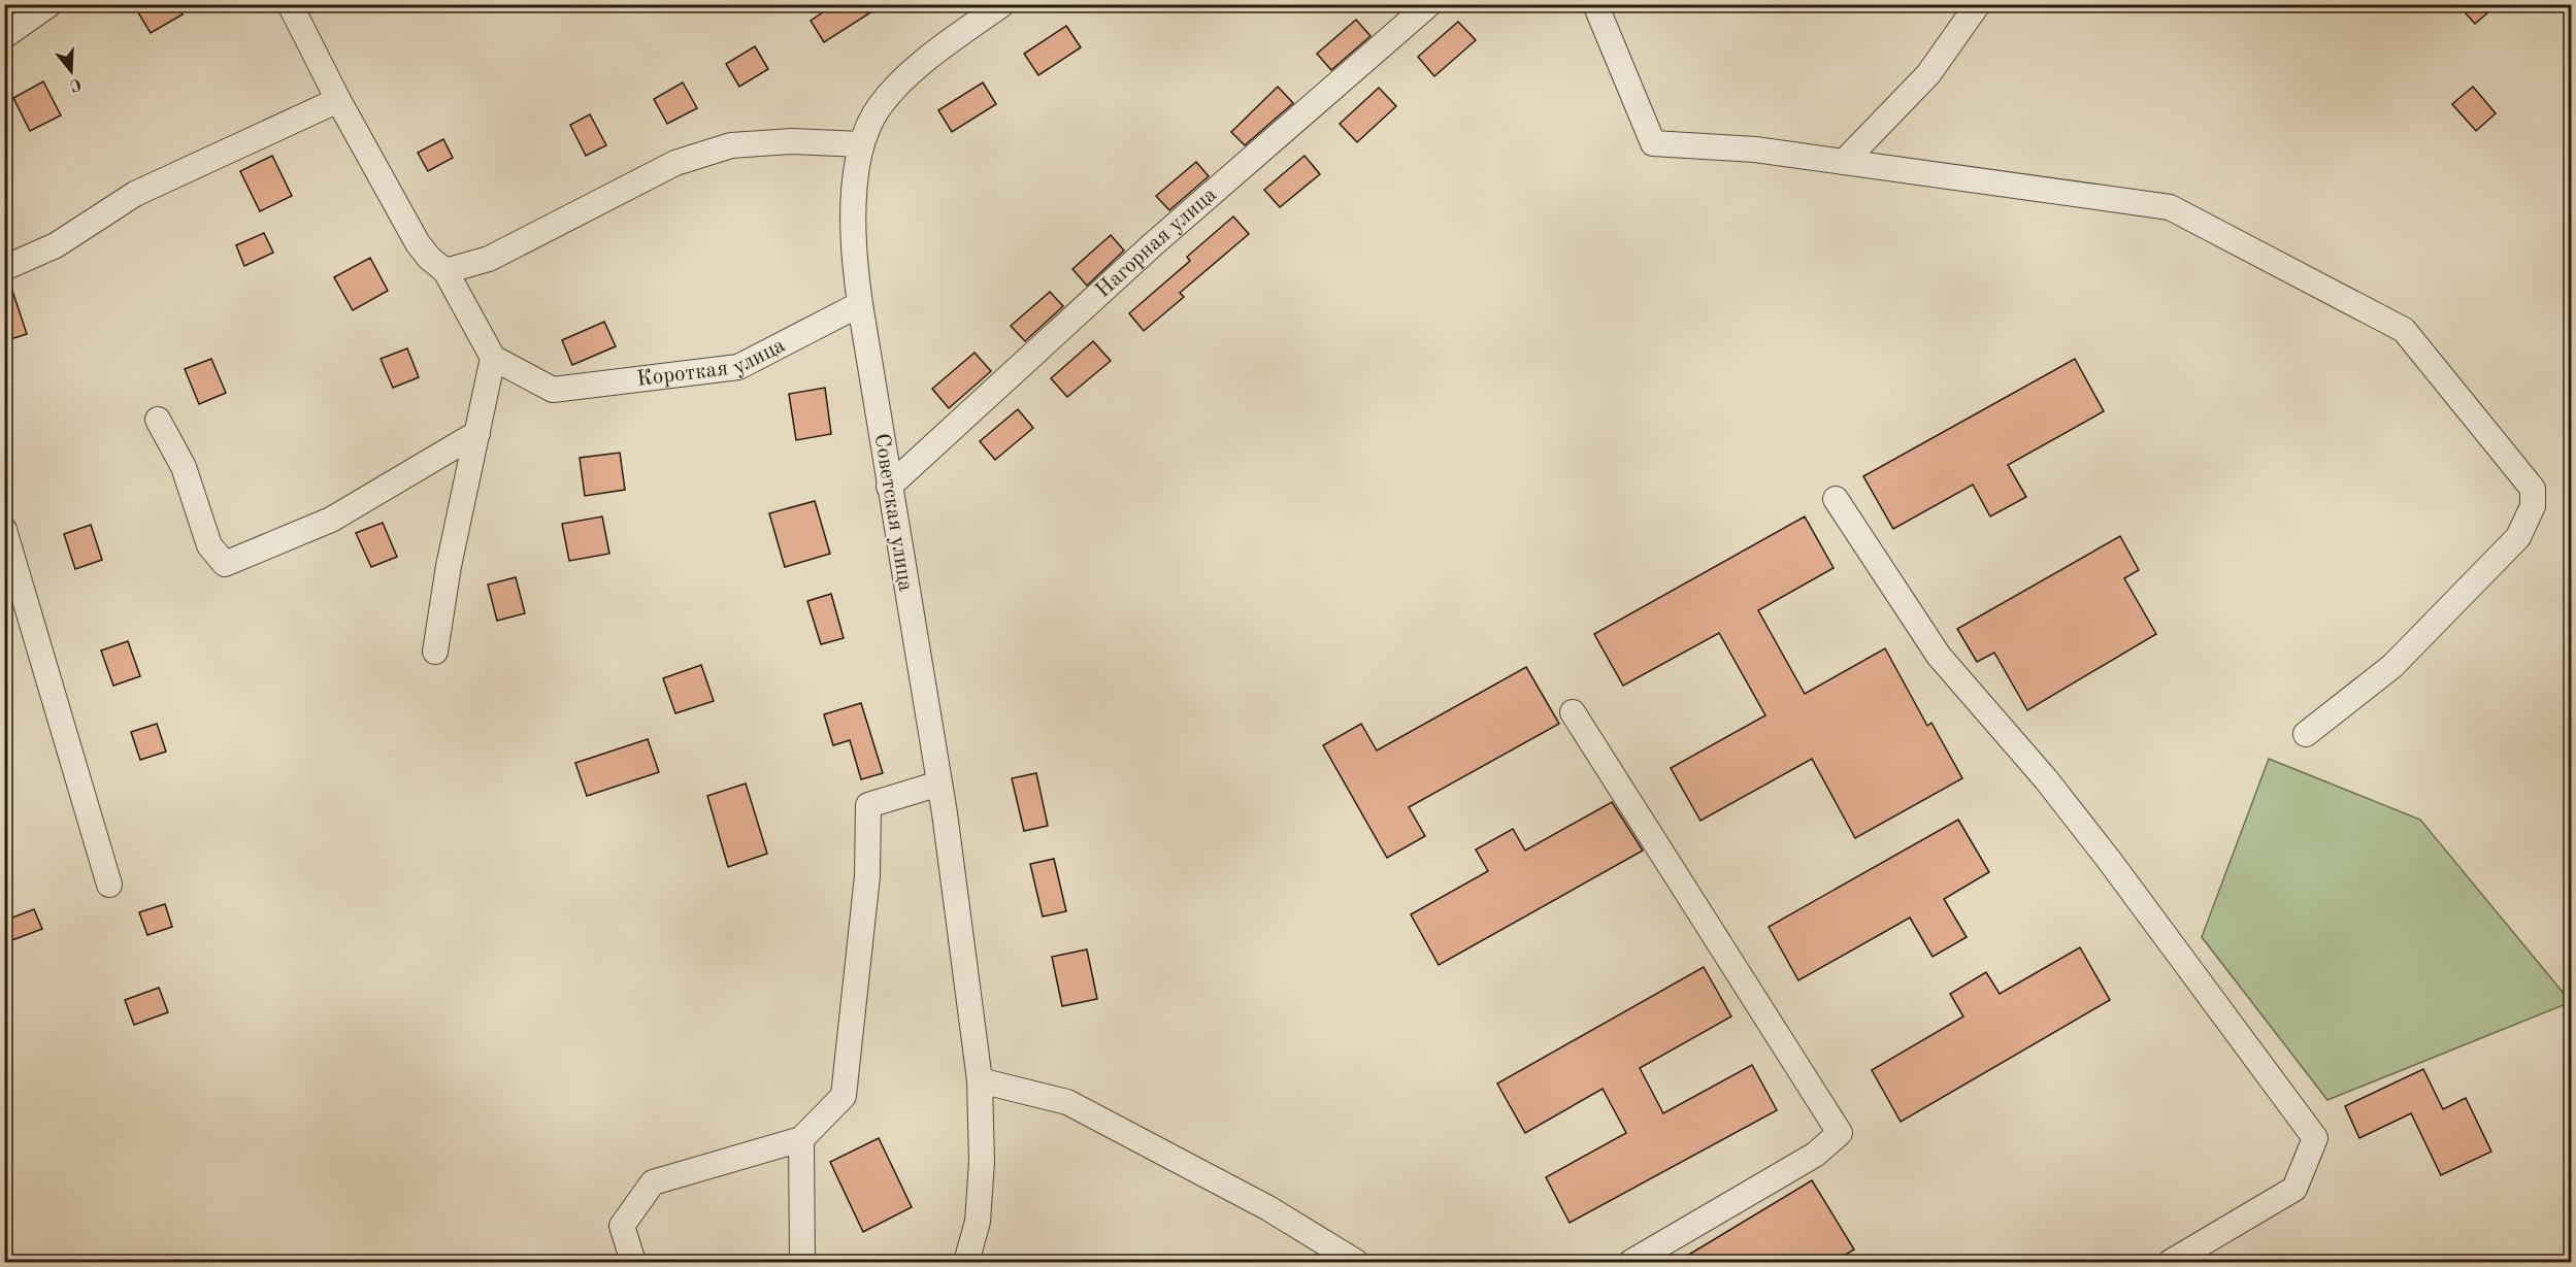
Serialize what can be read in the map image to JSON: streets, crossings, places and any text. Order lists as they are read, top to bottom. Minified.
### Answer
{"streets":{"street":["Нагорная улица","Короткая улица","Советская улица"]},"crossings":[["Нагорная улица","Советская улица"],["Короткая улица","Советская улица"]],"north":"bottom"}
